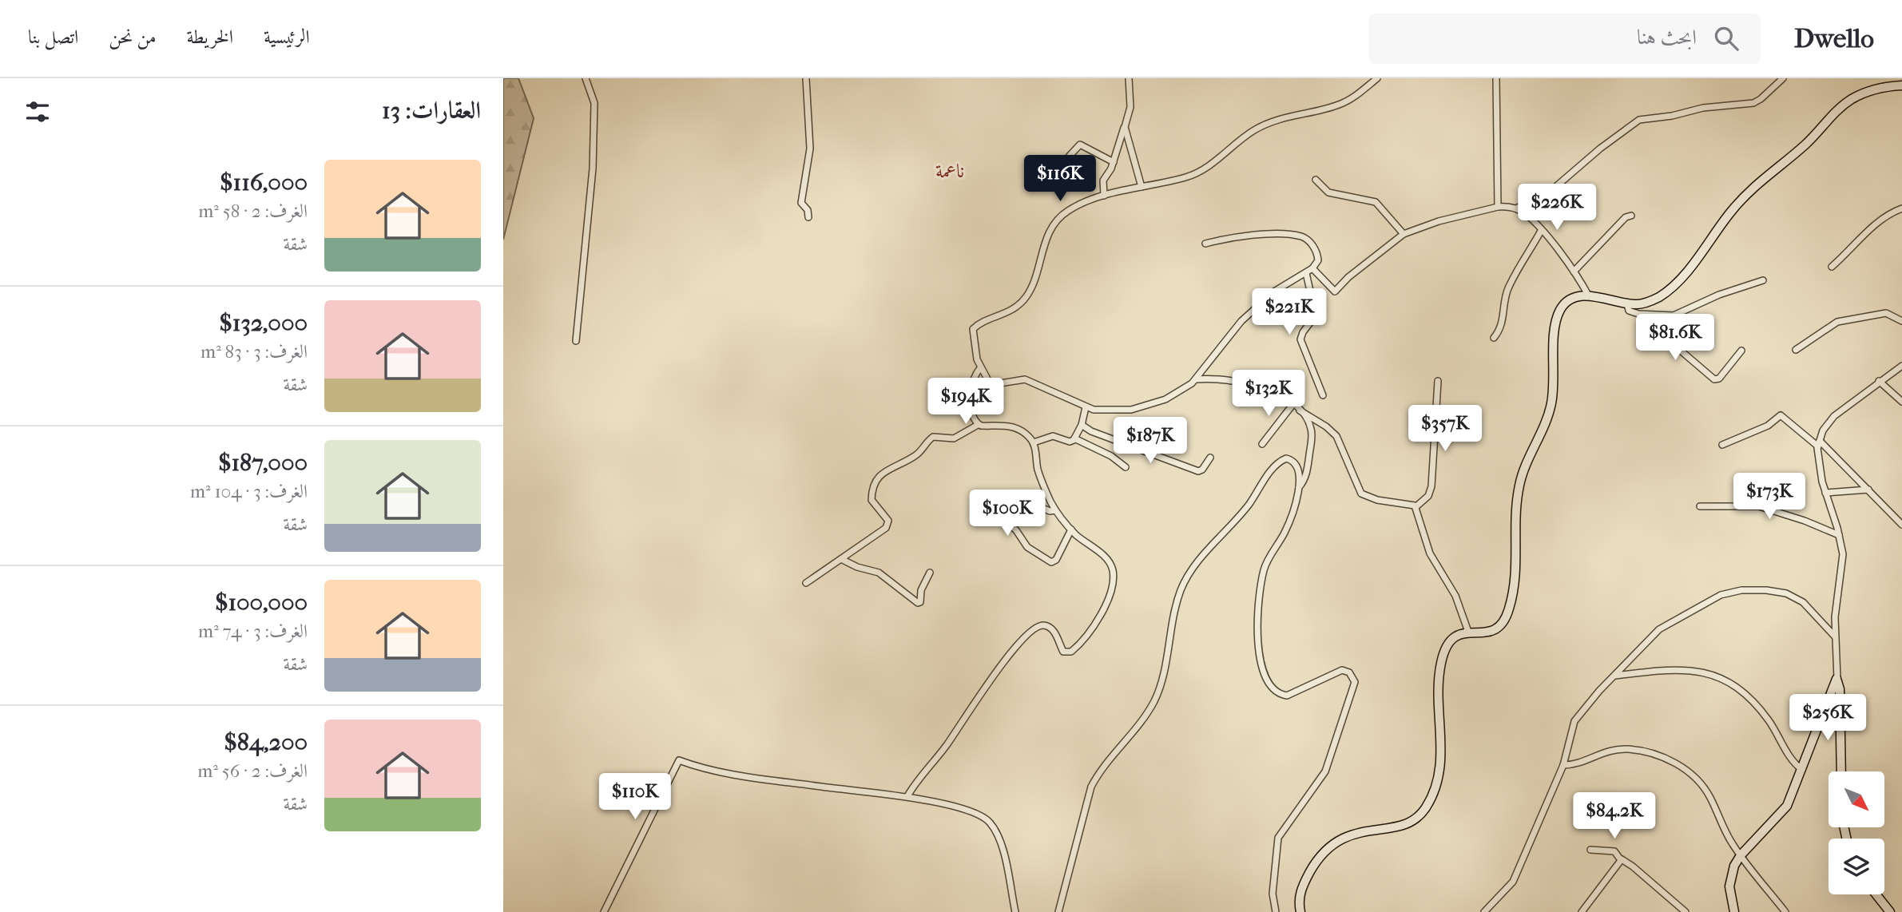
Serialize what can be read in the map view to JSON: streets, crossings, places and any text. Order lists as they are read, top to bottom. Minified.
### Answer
{"districts":["ناعمة"],"north":"bottom right","page":{"header":"Dwello","search":"ابحث هنا","nav":["الرئيسية","الخريطة","من نحن","اتصل بنا"],"heading":"العقارات: 13","list":[{"name":"$116,000","note":"الغرف: 2 · 58 m² · شقة"},{"name":"$132,000","note":"الغرف: 3 · 83 m² · شقة"},{"name":"$187,000","note":"الغرف: 3 · 104 m² · شقة"},{"name":"$100,000","note":"الغرف: 3 · 74 m² · شقة"},{"name":"$84,200","note":"الغرف: 2 · 56 m² · شقة"}],"price":["$116K","$226K","$221K","$81.6K","$132K","$194K","$357K","$187K","$173K","$100K","$256K","$110K","$84.2K"]}}
